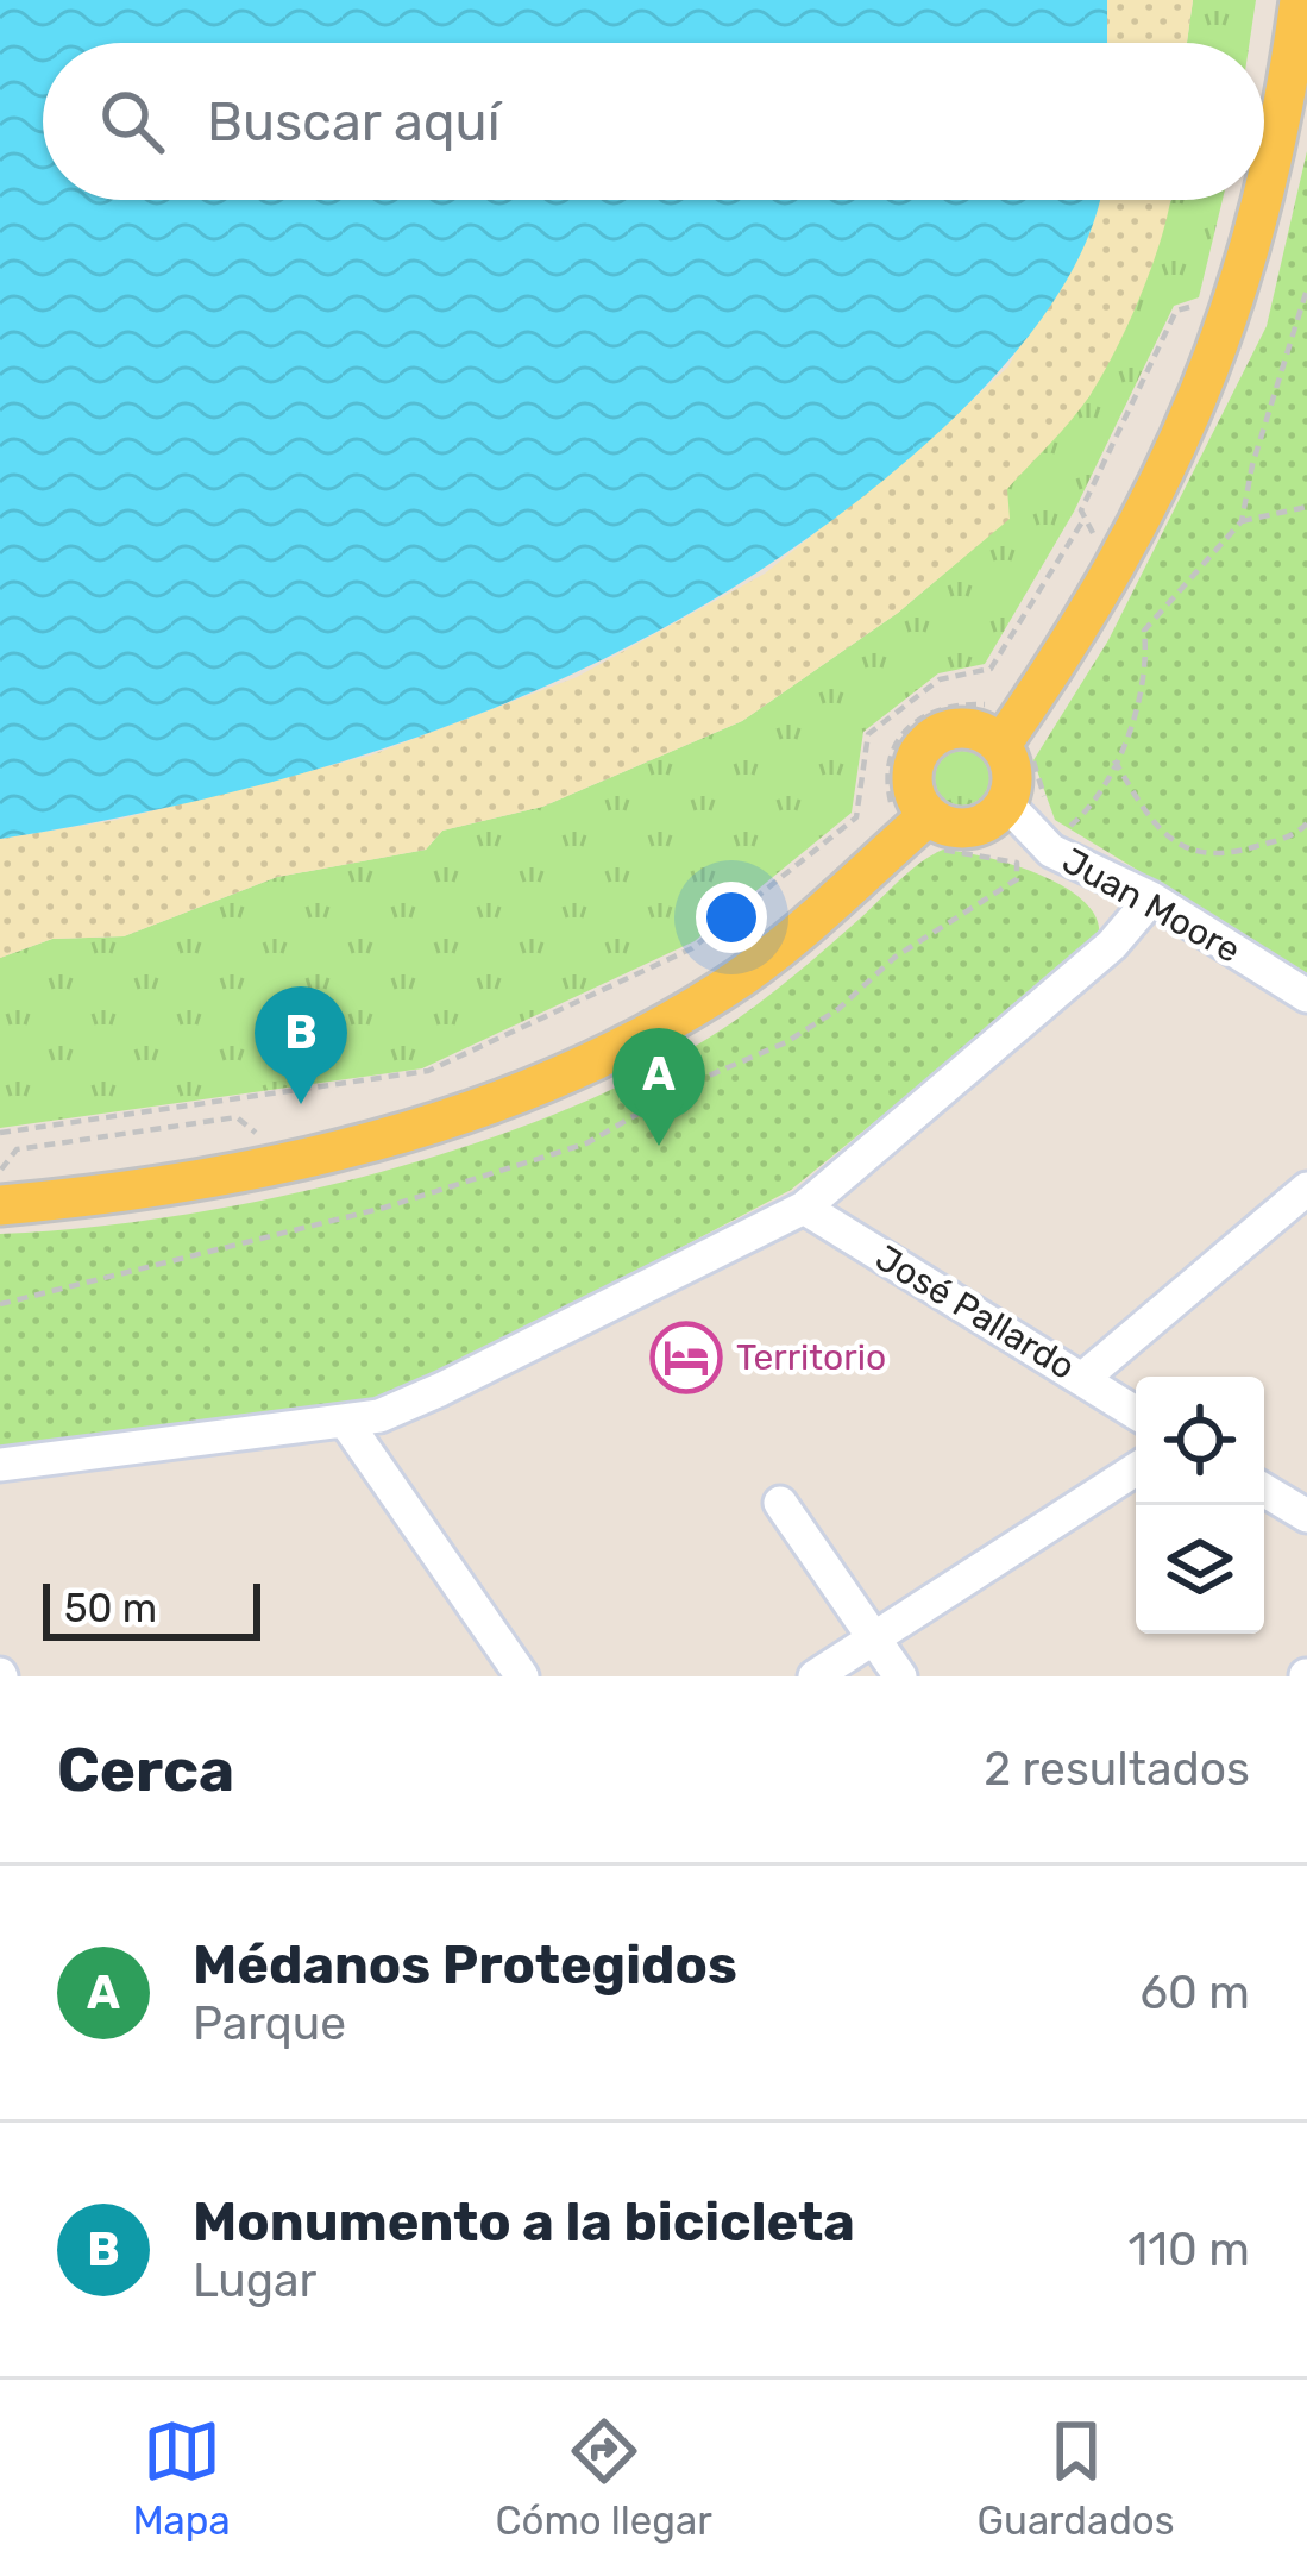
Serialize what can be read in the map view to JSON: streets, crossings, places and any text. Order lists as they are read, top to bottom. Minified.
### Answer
{"streets":{"street":["Juan Moore","José Pallardo"]},"places":{"hotel":["Territorio"]},"scale_bar":"50 m","page":{"search":"Buscar aquí","pins":["B","A"],"scale":"50 m","heading":["Cerca","2 resultados"],"list":[{"mark":"A","name":"Médanos Protegidos","note":"Parque","value":"60 m"},{"mark":"B","name":"Monumento a la bicicleta","note":"Lugar","value":"110 m"}],"nav":["Mapa","Cómo llegar","Guardados"]}}
